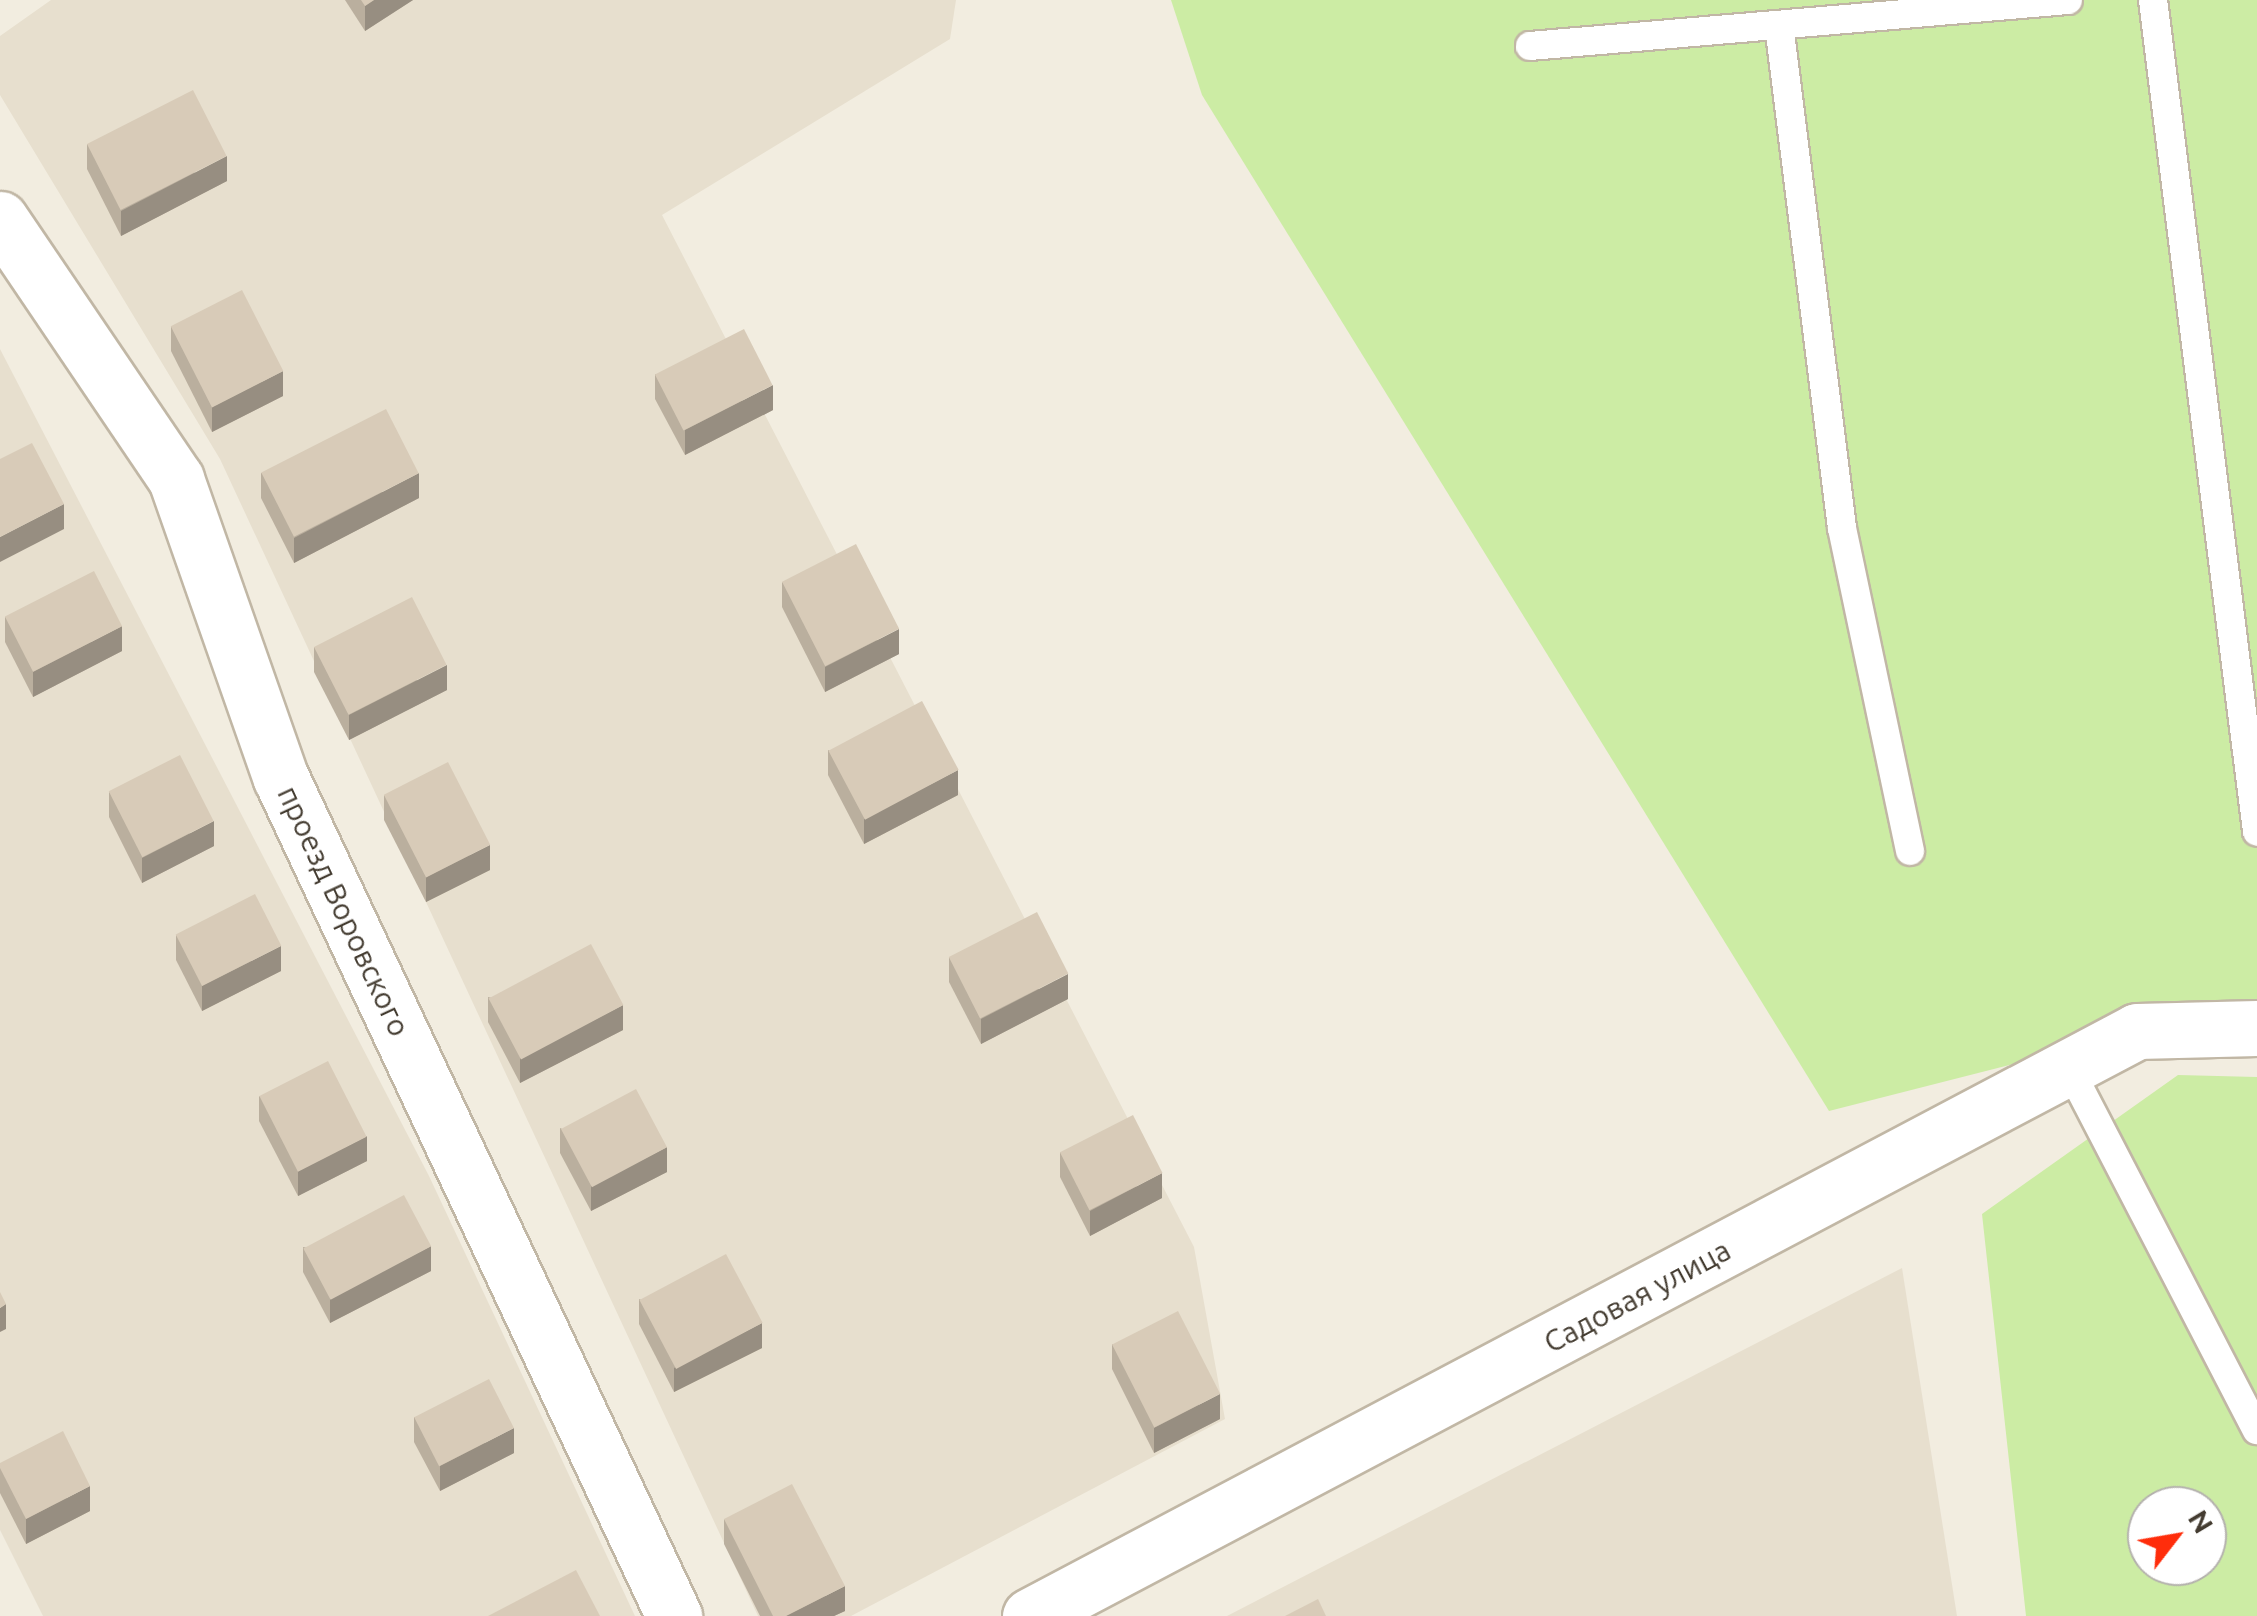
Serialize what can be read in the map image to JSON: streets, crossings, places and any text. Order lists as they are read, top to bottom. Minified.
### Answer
{"streets":{"street":["проезд Воровского","Садовая улица"]},"north":"top right"}
